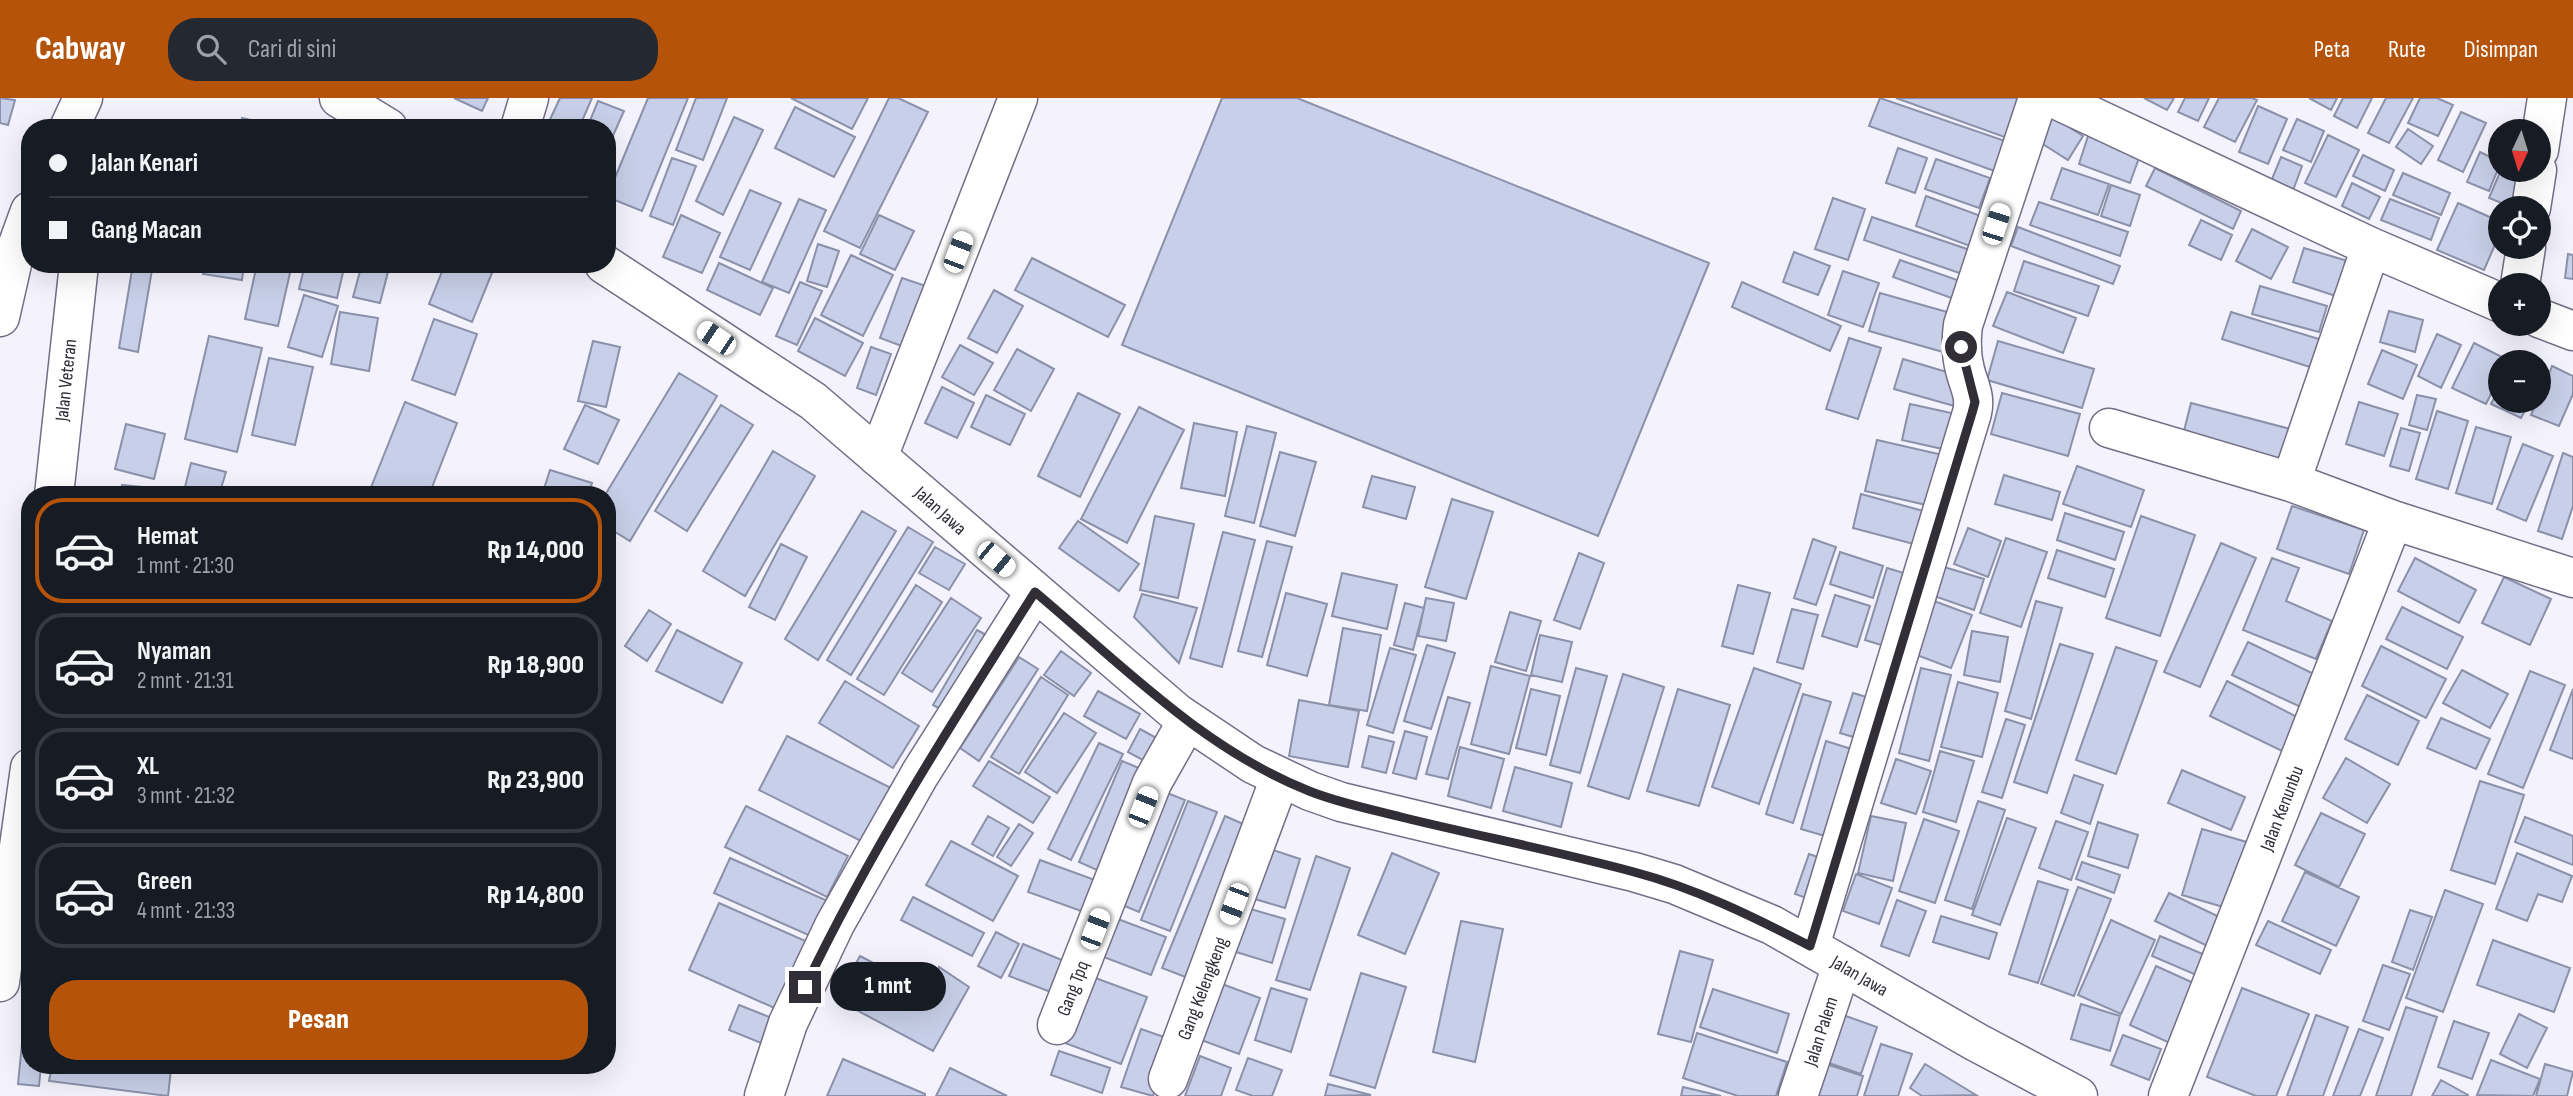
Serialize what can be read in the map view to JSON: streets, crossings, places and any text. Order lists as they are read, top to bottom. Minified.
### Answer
{"streets":{"street":["Jalan Veteran","Jalan Jawa","Jalan Kenunbu","Gang Tpq","Gang Kelengkeng","Jalan Palem"]},"crossings":[["Jalan Jawa","Gang Tpq"],["Jalan Jawa","Gang Kelengkeng"],["Jalan Jawa","Jalan Palem"]],"north":"bottom","page":{"header":"Cabway","search":"Cari di sini","nav":["Peta","Rute","Disimpan"],"map_buttons":["+","−"],"banner":["Jalan Kenari","Gang Macan"],"list":[{"name":"Hemat","note":"1 mnt · 21:30","value":"Rp 14,000"},{"name":"Nyaman","note":"2 mnt · 21:31","value":"Rp 18,900"},{"name":"XL","note":"3 mnt · 21:32","value":"Rp 23,900"},{"name":"Green","note":"4 mnt · 21:33","value":"Rp 14,800"}],"bubble":"1 mnt","buttons":"Pesan"}}
